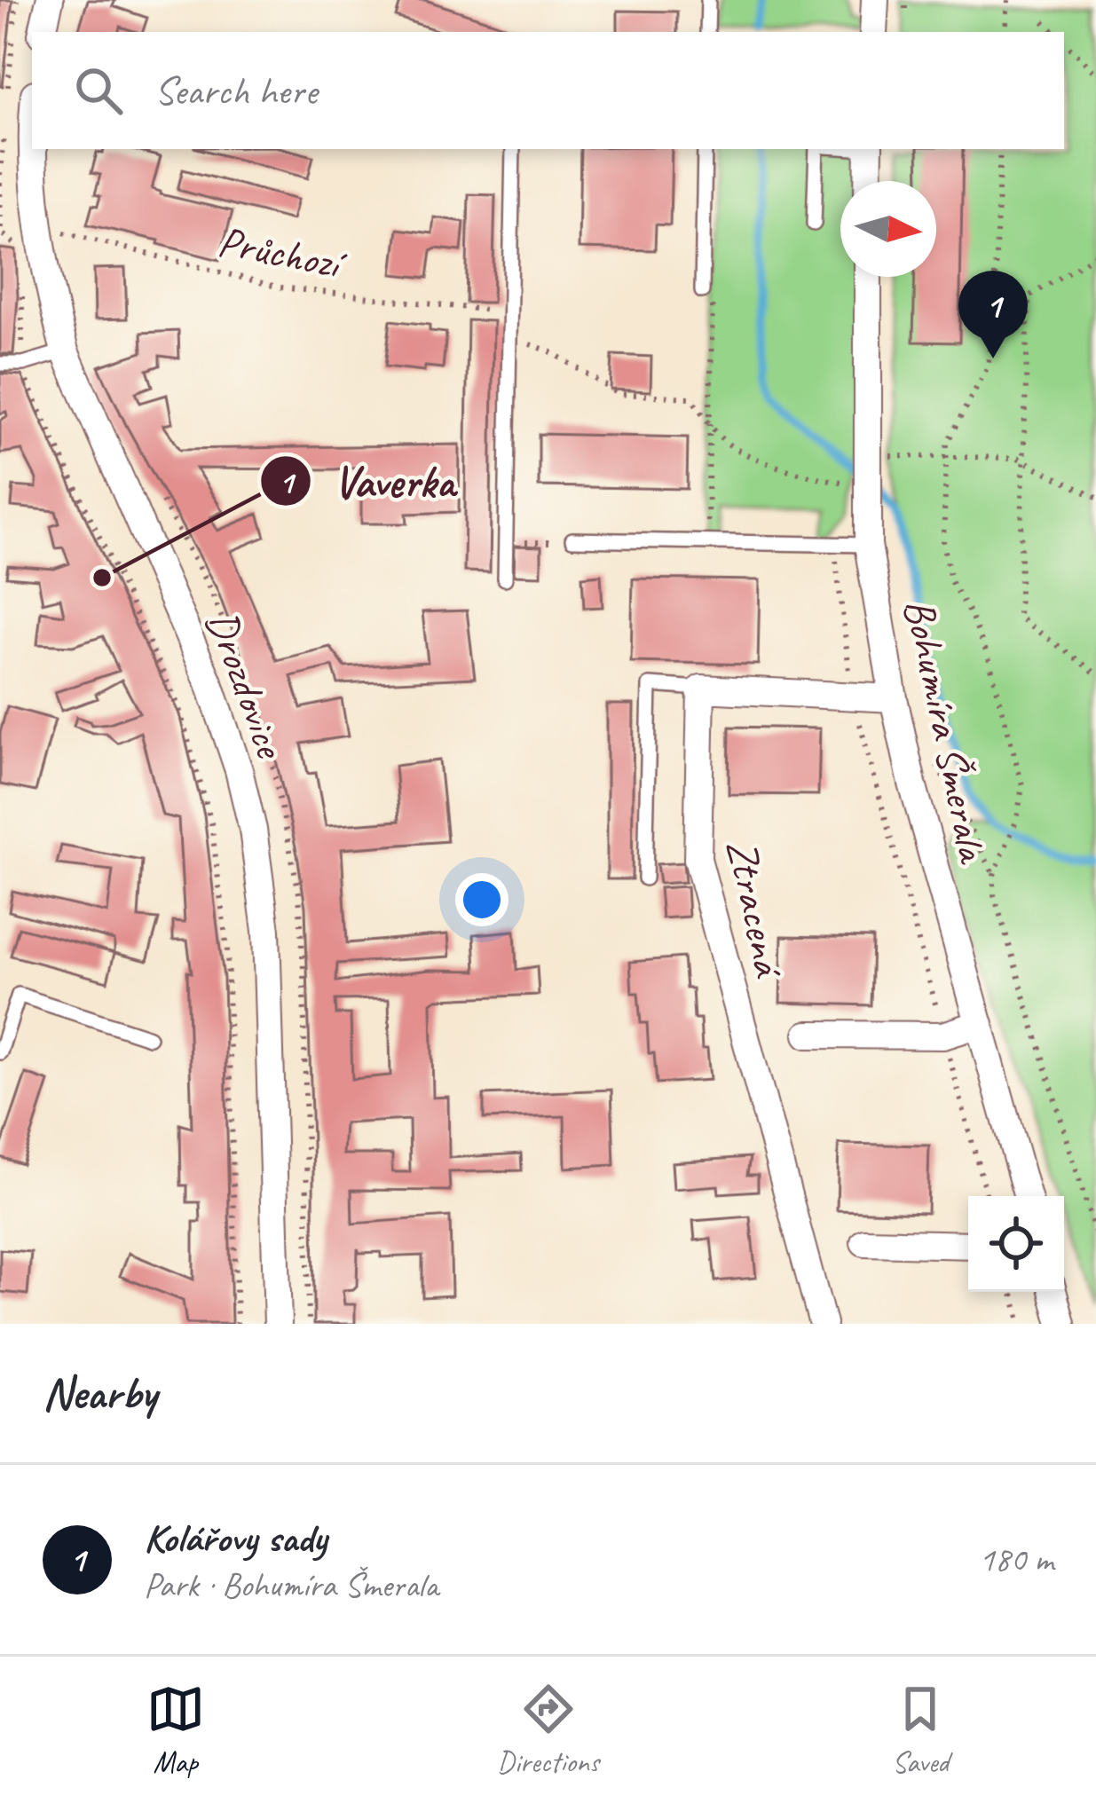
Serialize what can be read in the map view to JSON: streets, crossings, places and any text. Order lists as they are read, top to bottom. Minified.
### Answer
{"streets":{"street":["Drozdovice","Bohumíra Šmerala","Ztracená"],"path":["Průchozí"]},"crossings":[["Průchozí","Drozdovice"]],"places":["Vaverka"],"north":"right","page":{"search":"Search here","pins":"1","heading":"Nearby","list":[{"mark":"1","name":"Kolářovy sady","note":"Park · Bohumíra Šmerala","value":"180 m"}],"nav":["Map","Directions","Saved"]}}
